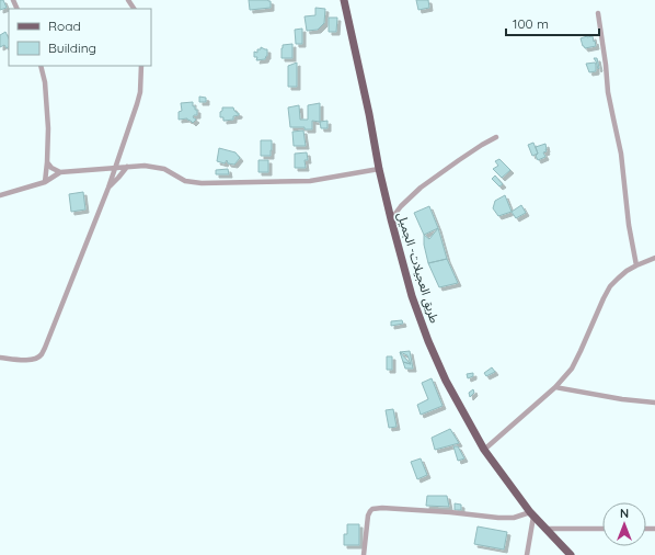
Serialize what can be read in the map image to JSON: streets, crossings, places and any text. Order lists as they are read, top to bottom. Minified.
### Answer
{"streets":{"main road":["طريق العجيلات- الجميل"]},"legend":["Road","Building"],"scale_bar":"100 m","north":"top"}
